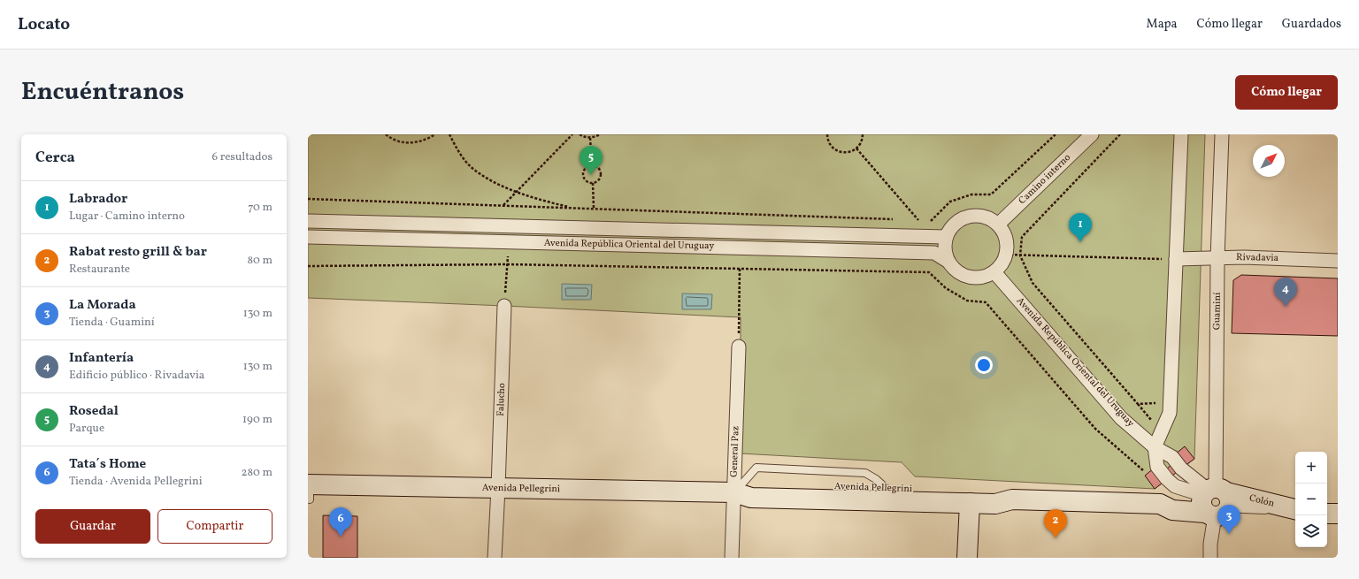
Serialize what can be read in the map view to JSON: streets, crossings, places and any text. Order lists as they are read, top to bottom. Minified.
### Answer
{"streets":{"main road":["Avenida Pellegrini","Colón"],"street":["Camino interno","Avenida República Oriental del Uruguay","Rivadavia","Guaminí","Falucho","General Paz"]},"crossings":[["Camino interno","Avenida República Oriental del Uruguay"],["Avenida República Oriental del Uruguay","Guaminí"],["Avenida República Oriental del Uruguay","Avenida Pellegrini"],["Avenida República Oriental del Uruguay","Colón"],["Rivadavia","Guaminí"],["Guaminí","Avenida Pellegrini"],["Guaminí","Colón"],["Falucho","Avenida Pellegrini"],["General Paz","Avenida Pellegrini"],["Avenida Pellegrini","Colón"]],"north":"top right","page":{"header":"Locato","nav":["Mapa","Cómo llegar","Guardados"],"title":"Encuéntranos","buttons":["Cómo llegar",["Guardar","Compartir"]],"heading":["Cerca","6 resultados"],"pins":["5","1","4","3","6","2"],"list":[{"mark":"1","name":"Labrador","note":"Lugar · Camino interno","value":"70 m"},{"mark":"2","name":"Rabat resto grill & bar","note":"Restaurante","value":"80 m"},{"mark":"3","name":"La Morada","note":"Tienda · Guaminí","value":"130 m"},{"mark":"4","name":"Infantería","note":"Edificio público · Rivadavia","value":"130 m"},{"mark":"5","name":"Rosedal","note":"Parque","value":"190 m"},{"mark":"6","name":"Tata´s Home","note":"Tienda · Avenida Pellegrini","value":"280 m"}],"map_buttons":["+","−"]}}
